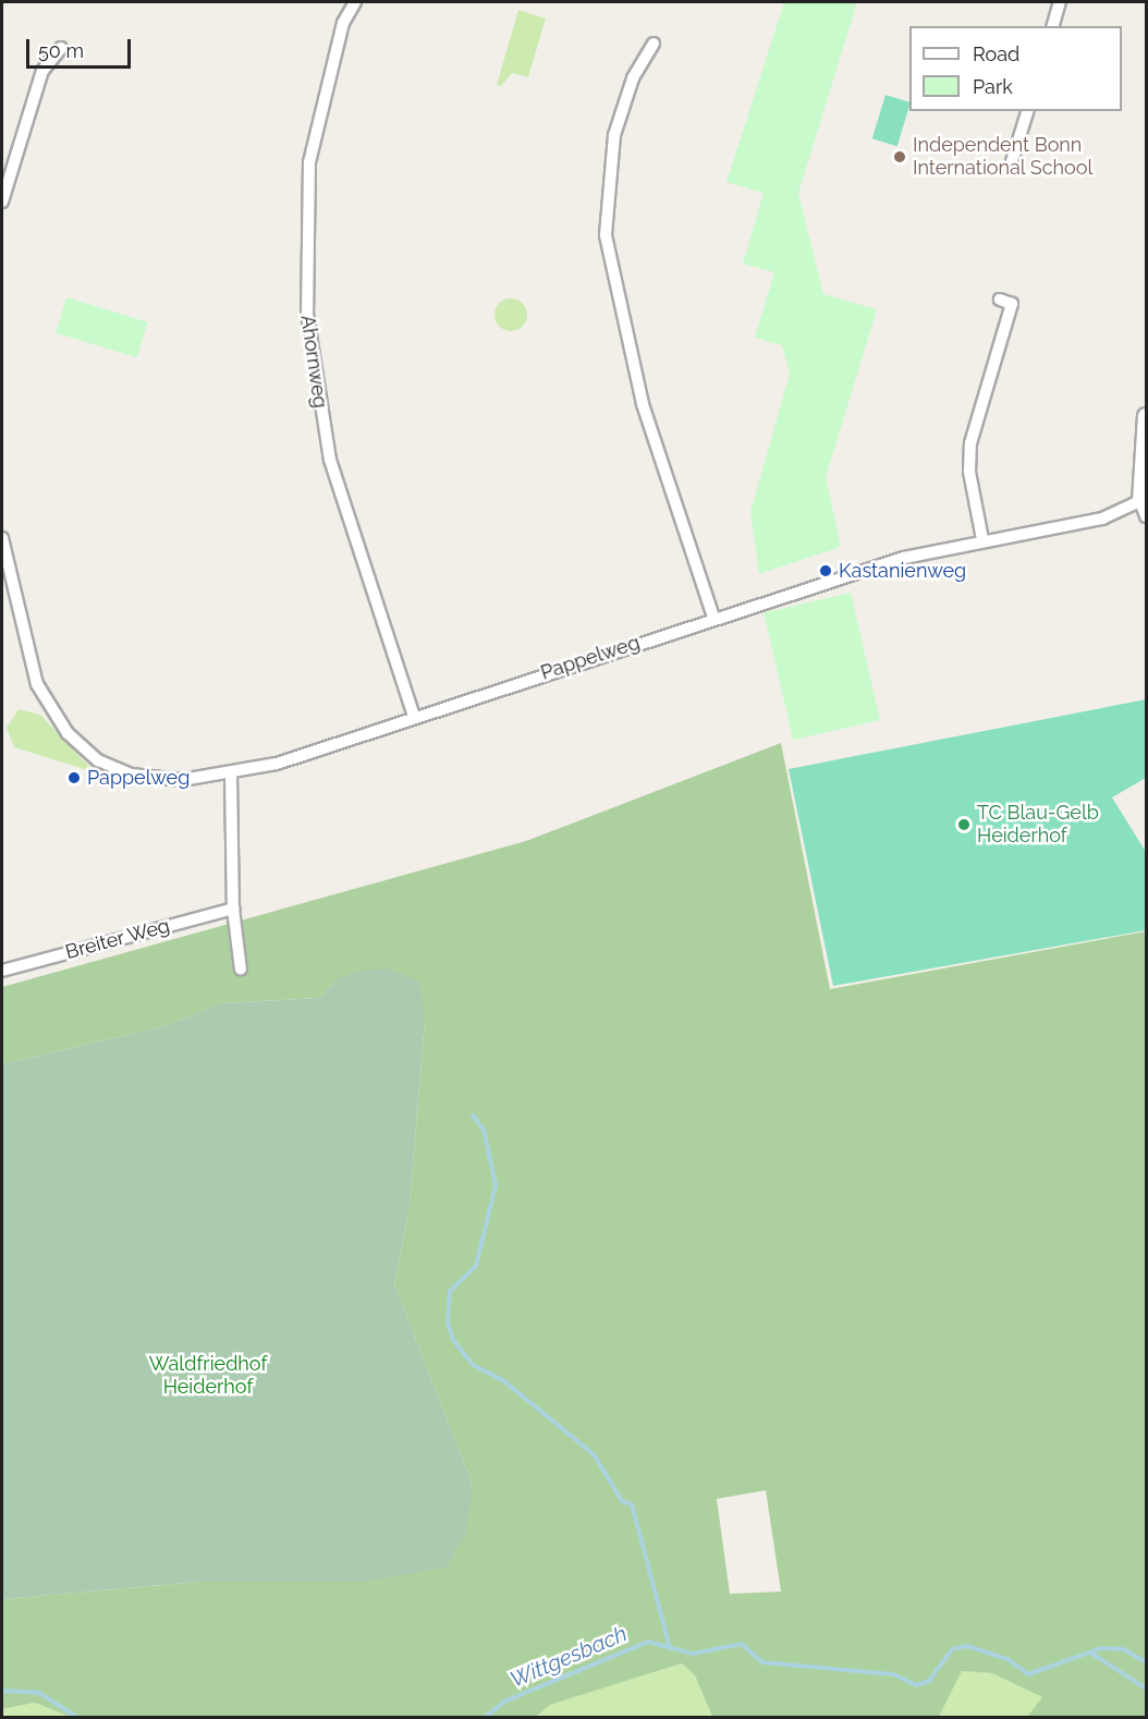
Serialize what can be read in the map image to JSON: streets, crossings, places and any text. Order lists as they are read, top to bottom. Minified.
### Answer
{"streets":{"street":["Ahornweg","Pappelweg","Breiter Weg"]},"crossings":[["Ahornweg","Pappelweg"]],"water":["Wittgesbach"],"parks":["Waldfriedhof Heiderhof"],"places":["Independent Bonn International School","Kastanienweg","Pappelweg","TC Blau-Gelb Heiderhof"],"legend":["Road","Park"],"scale_bar":"50 m"}
